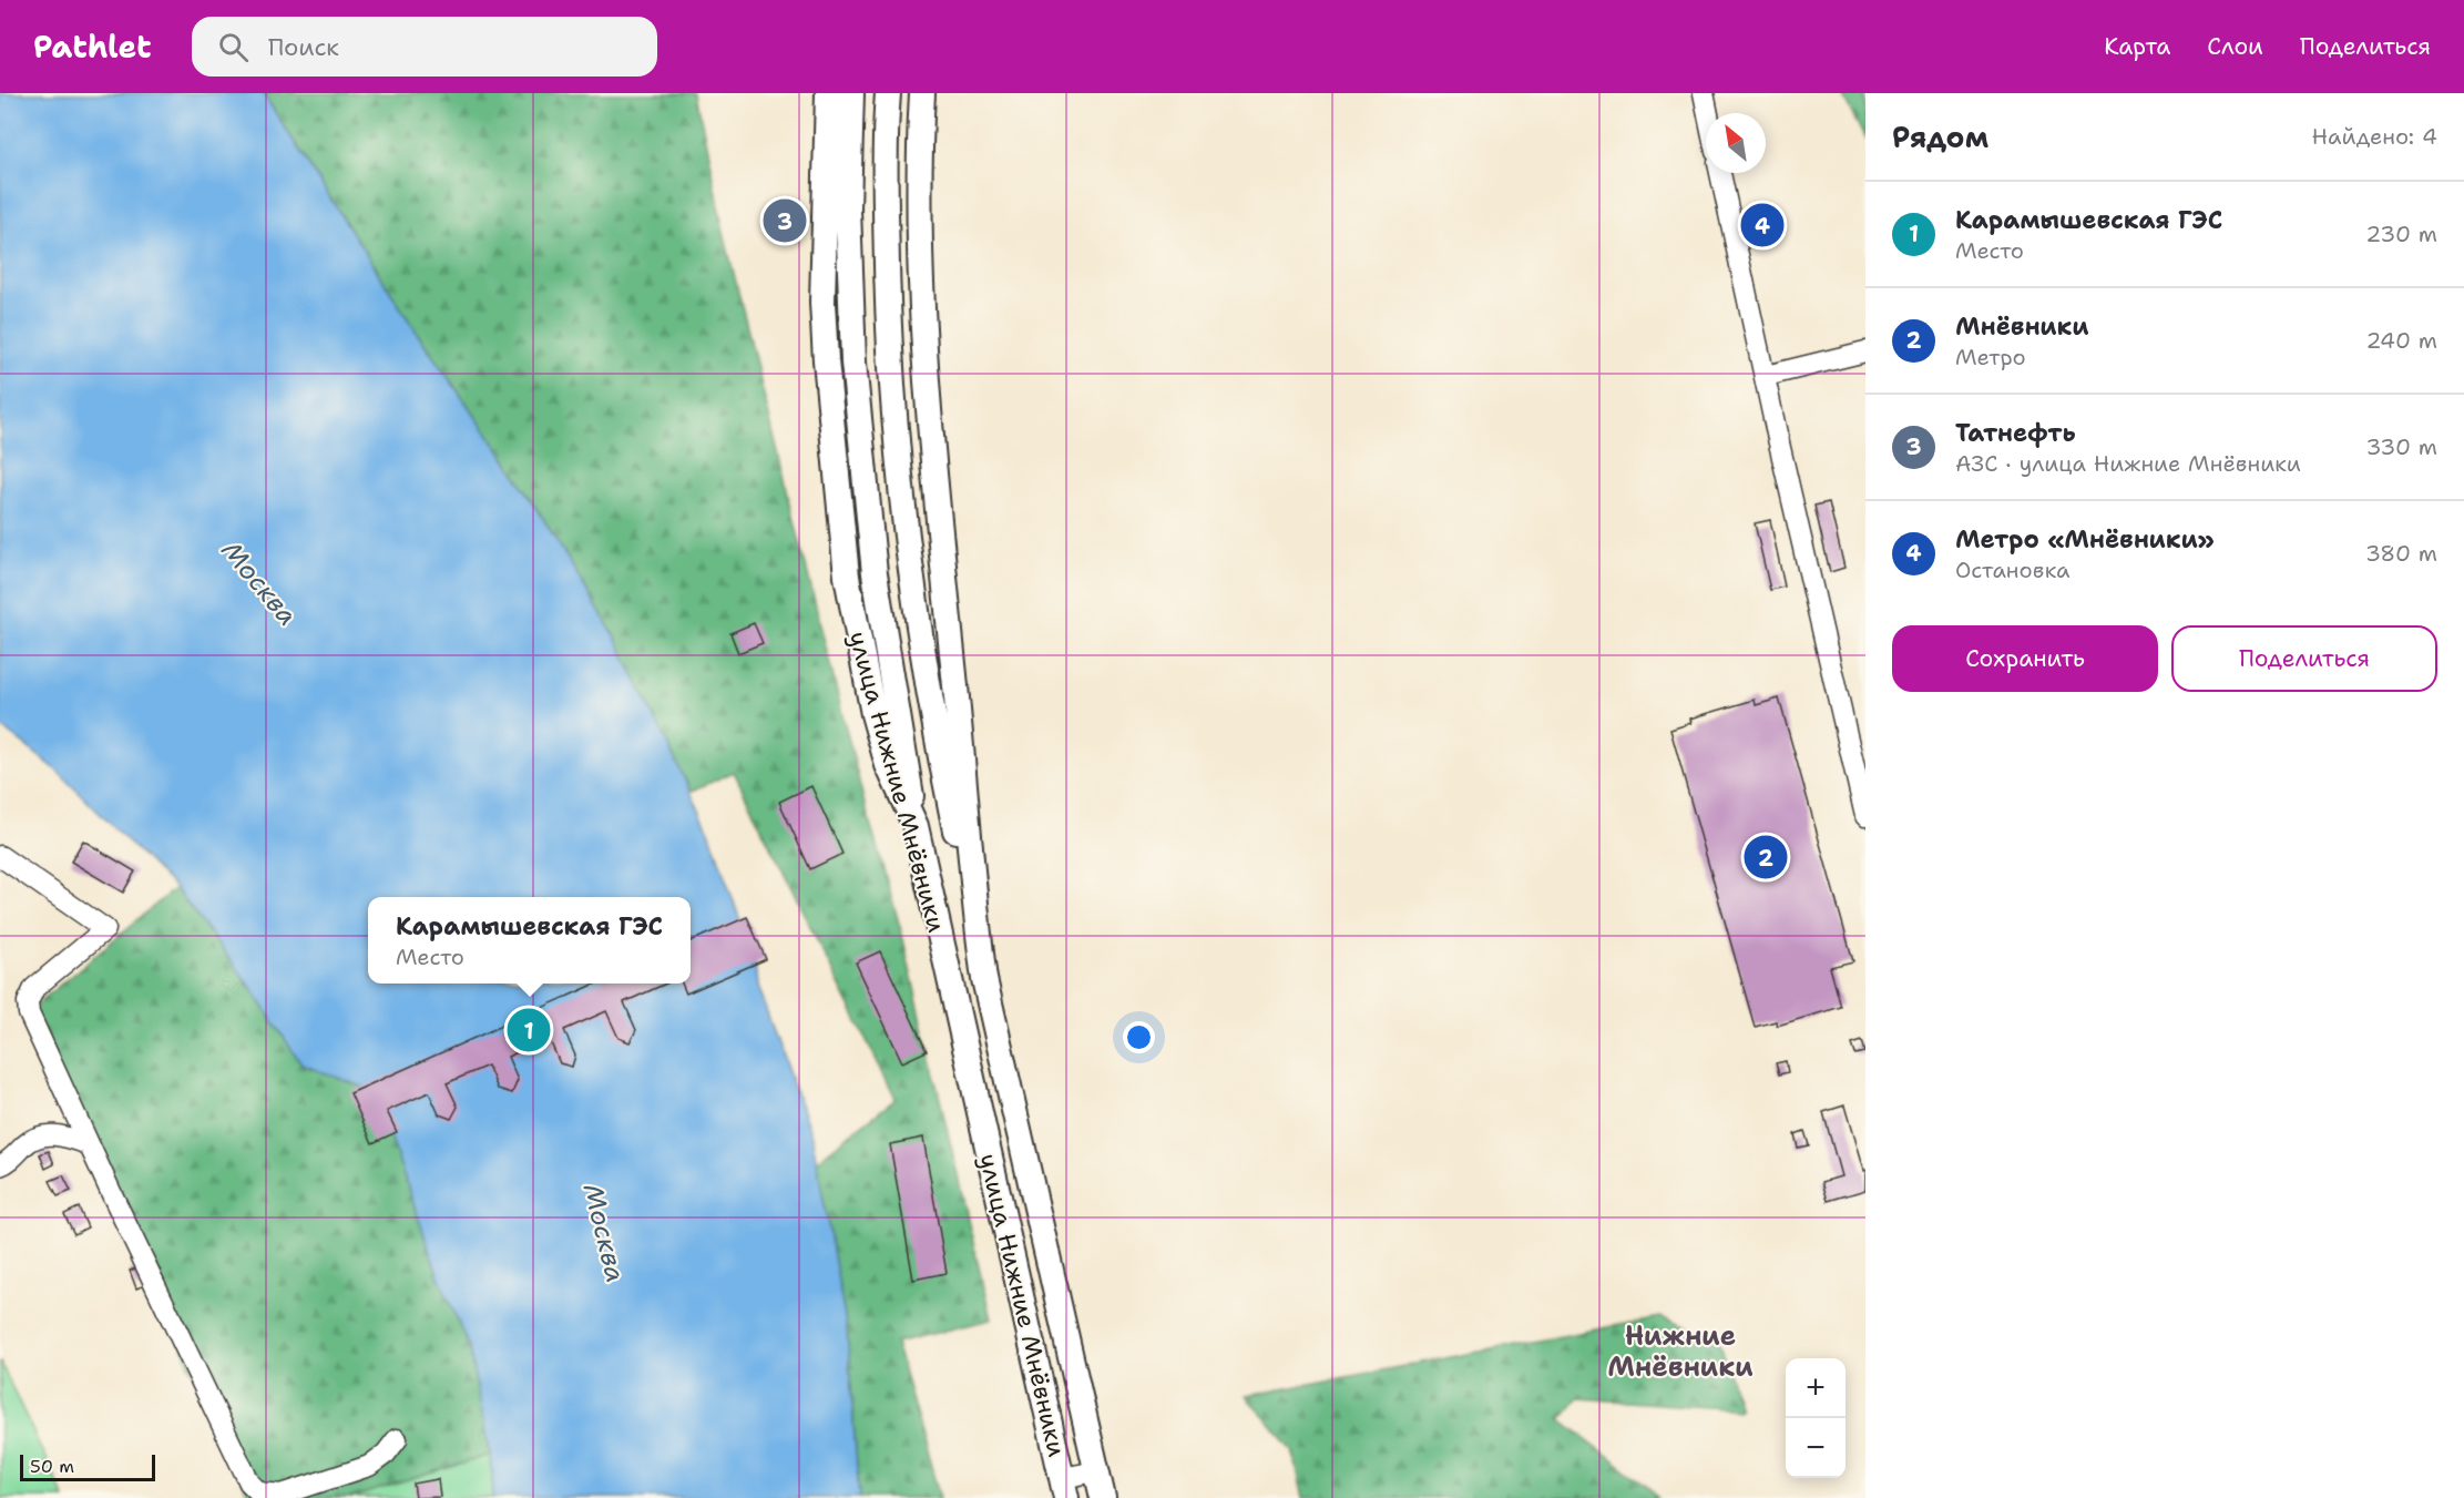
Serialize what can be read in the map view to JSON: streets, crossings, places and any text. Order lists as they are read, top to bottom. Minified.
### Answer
{"streets":{"main road":["улица Нижние Мнёвники"]},"districts":["Нижние Мнёвники"],"water":["Москва"],"scale_bar":"50 m","north":"top left","page":{"header":"Pathlet","search":"Поиск","nav":["Карта","Слои","Поделиться"],"heading":["Рядом","Найдено: 4"],"list":[{"mark":"1","name":"Карамышевская ГЭС","note":"Место","value":"230 m"},{"mark":"2","name":"Мнёвники","note":"Метро","value":"240 m"},{"mark":"3","name":"Татнефть","note":"АЗС · улица Нижние Мнёвники","value":"330 m"},{"mark":"4","name":"Метро «Мнёвники»","note":"Остановка","value":"380 m"}],"pins":["3","4","2","1"],"buttons":["Сохранить","Поделиться"],"popup":["Карамышевская ГЭС","Место"],"map_buttons":["+","−"],"scale":"50 m"}}
